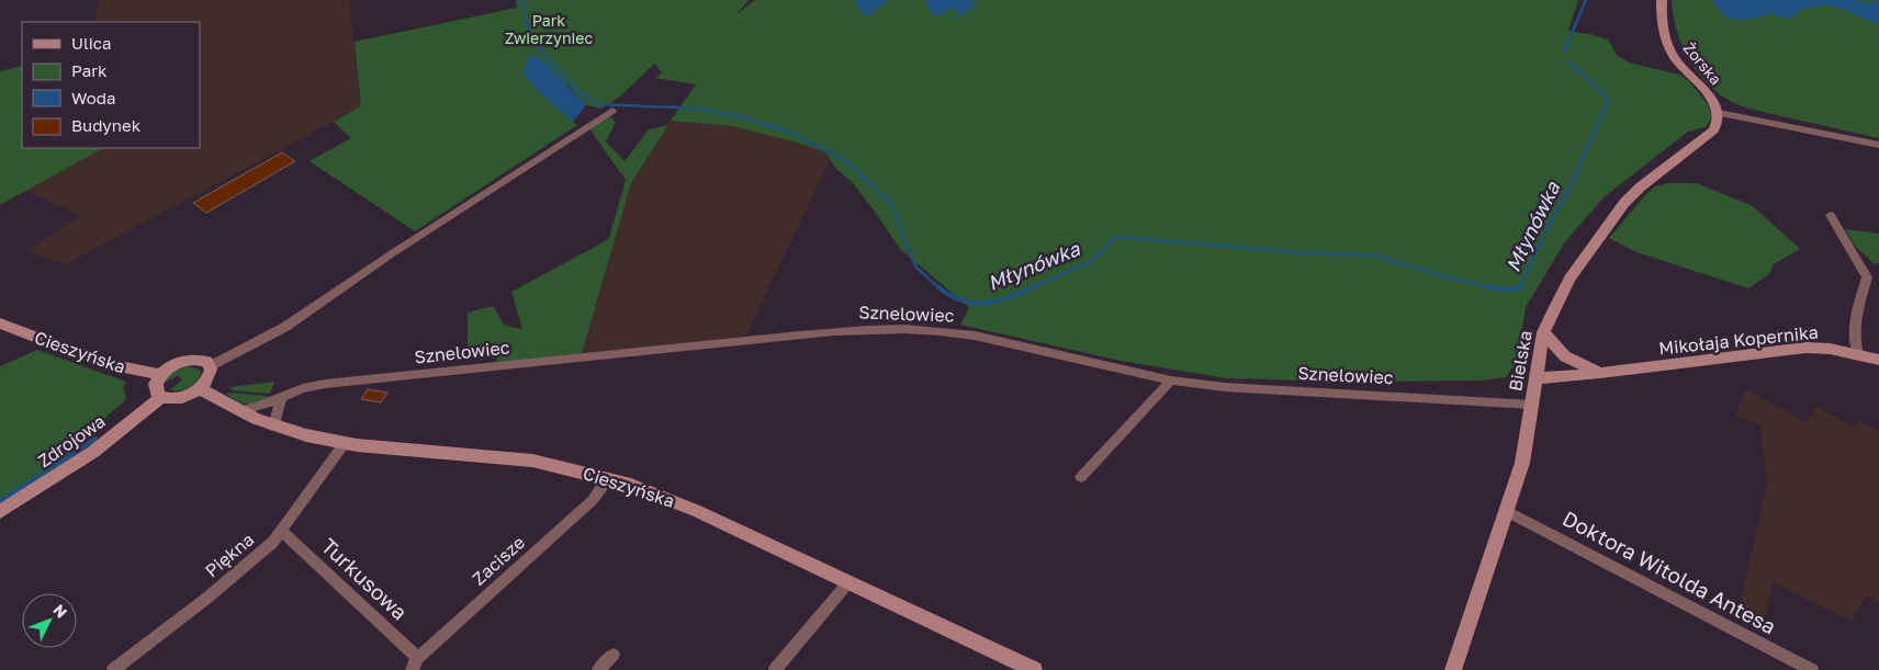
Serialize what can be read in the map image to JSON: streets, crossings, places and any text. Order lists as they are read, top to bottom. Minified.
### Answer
{"streets":{"main road":["Żorska","Mikołaja Kopernika","Cieszyńska","Bielska","Zdrojowa"],"street":["Sznelowiec","Piękna","Zacisze","Doktora Witolda Antesa","Turkusowa"]},"crossings":[["Żorska","Bielska"],["Sznelowiec","Cieszyńska"],["Sznelowiec","Bielska"],["Mikołaja Kopernika","Bielska"],["Cieszyńska","Piękna"],["Cieszyńska","Zacisze"],["Bielska","Doktora Witolda Antesa"],["Piękna","Turkusowa"],["Zacisze","Turkusowa"]],"water":["Młynówka"],"parks":["Park Zwierzyniec"],"legend":["Ulica","Park","Woda","Budynek"],"north":"top right"}
